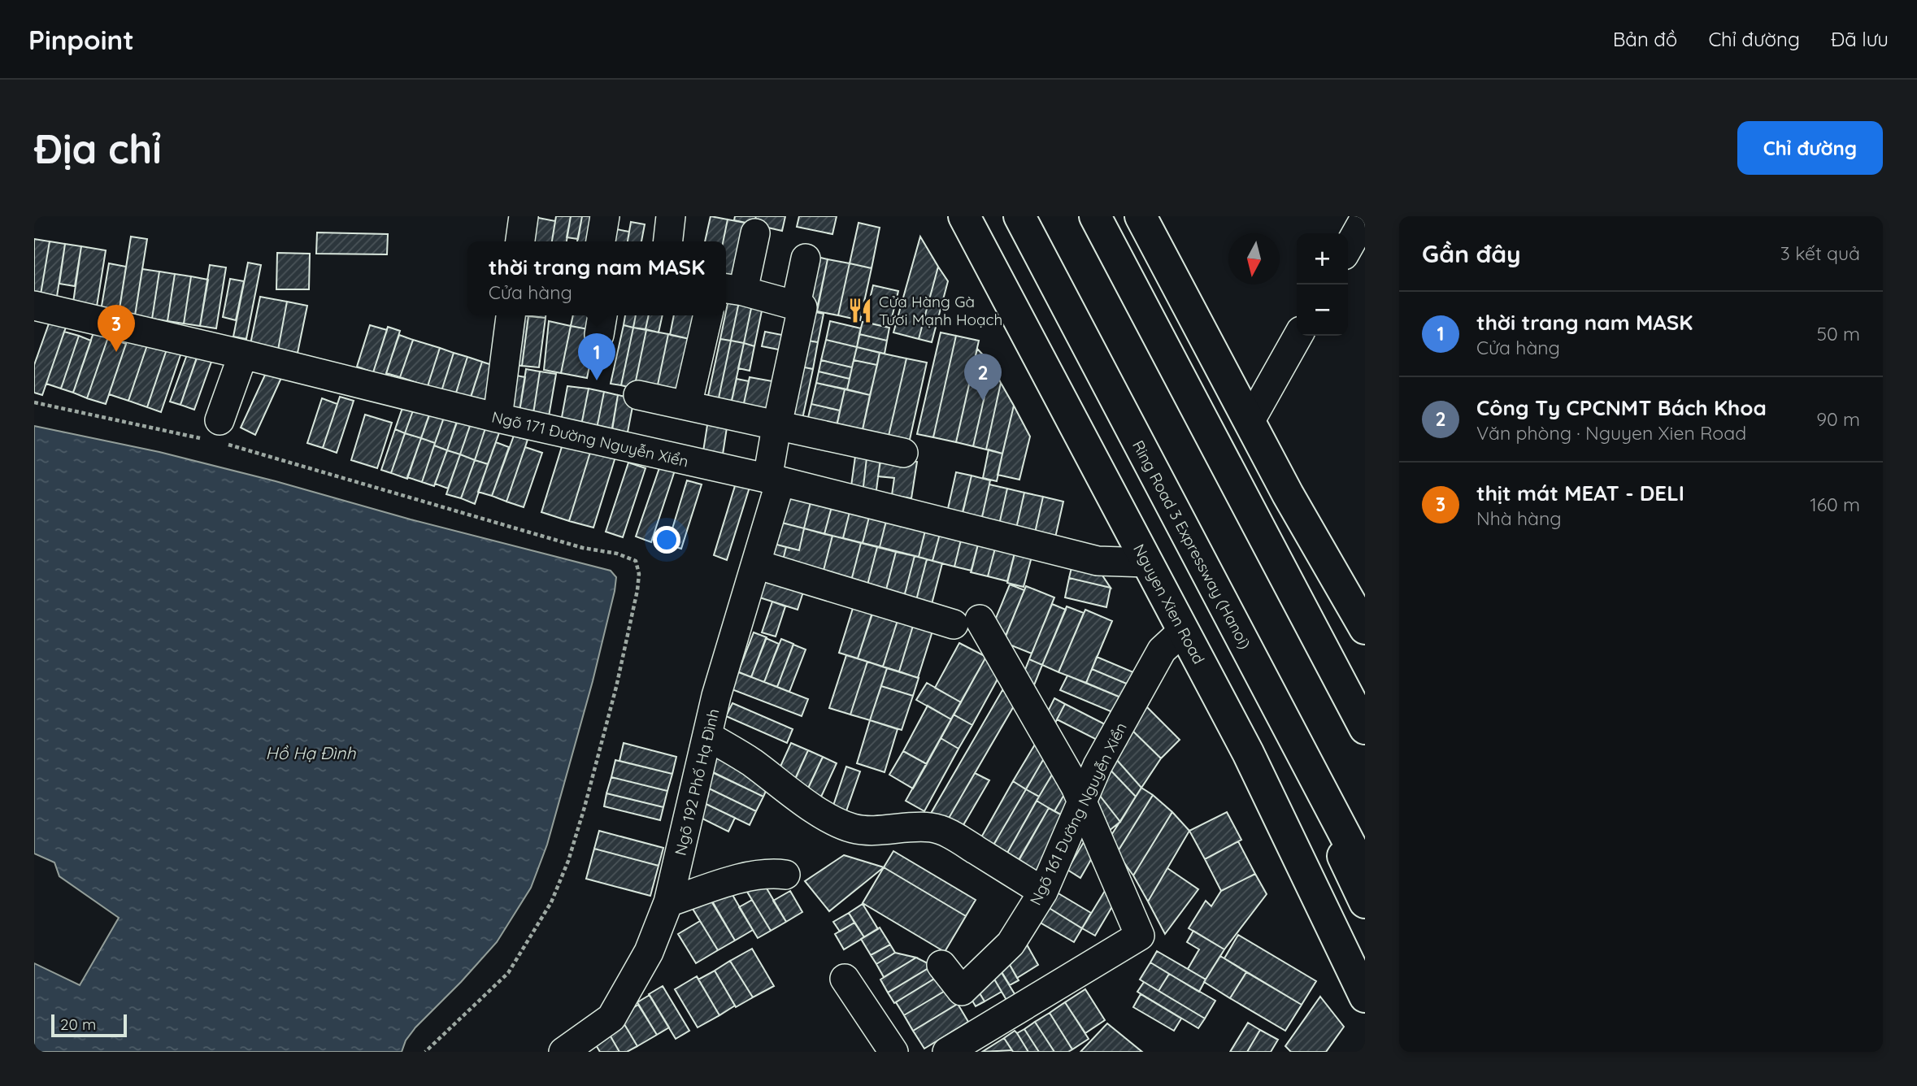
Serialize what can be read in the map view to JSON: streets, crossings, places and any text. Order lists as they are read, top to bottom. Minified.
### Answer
{"streets":{"main road":["Ring Road 3 Expressway (Hanoi)","Nguyen Xien Road"],"lane":["Ngõ 171 Đường Nguyễn Xiển","Ngõ 192 Phố Hạ Đình","Ngõ 161 Đường Nguyễn Xiển"]},"crossings":[["Ngõ 171 Đường Nguyễn Xiển","Nguyen Xien Road"],["Ngõ 171 Đường Nguyễn Xiển","Ngõ 192 Phố Hạ Đình"],["Nguyen Xien Road","Ngõ 161 Đường Nguyễn Xiển"]],"water":["Hồ Hạ Đình"],"places":{"restaurant":["Cửa Hàng Gà Tươi Mạnh Hoạch"]},"scale_bar":"20 m","north":"bottom","page":{"header":"Pinpoint","nav":["Bản đồ","Chỉ đường","Đã lưu"],"buttons":"Chỉ đường","title":"Địa chỉ","heading":["Gần đây","3 kết quả"],"map_buttons":["+","−"],"popup":["thời trang nam MASK","Cửa hàng"],"list":[{"mark":"1","name":"thời trang nam MASK","note":"Cửa hàng","value":"50 m"},{"mark":"2","name":"Công Ty CPCNMT Bách Khoa","note":"Văn phòng · Nguyen Xien Road","value":"90 m"},{"mark":"3","name":"thịt mát MEAT - DELI","note":"Nhà hàng","value":"160 m"}],"pins":["3","1","2"],"scale":"20 m"}}
